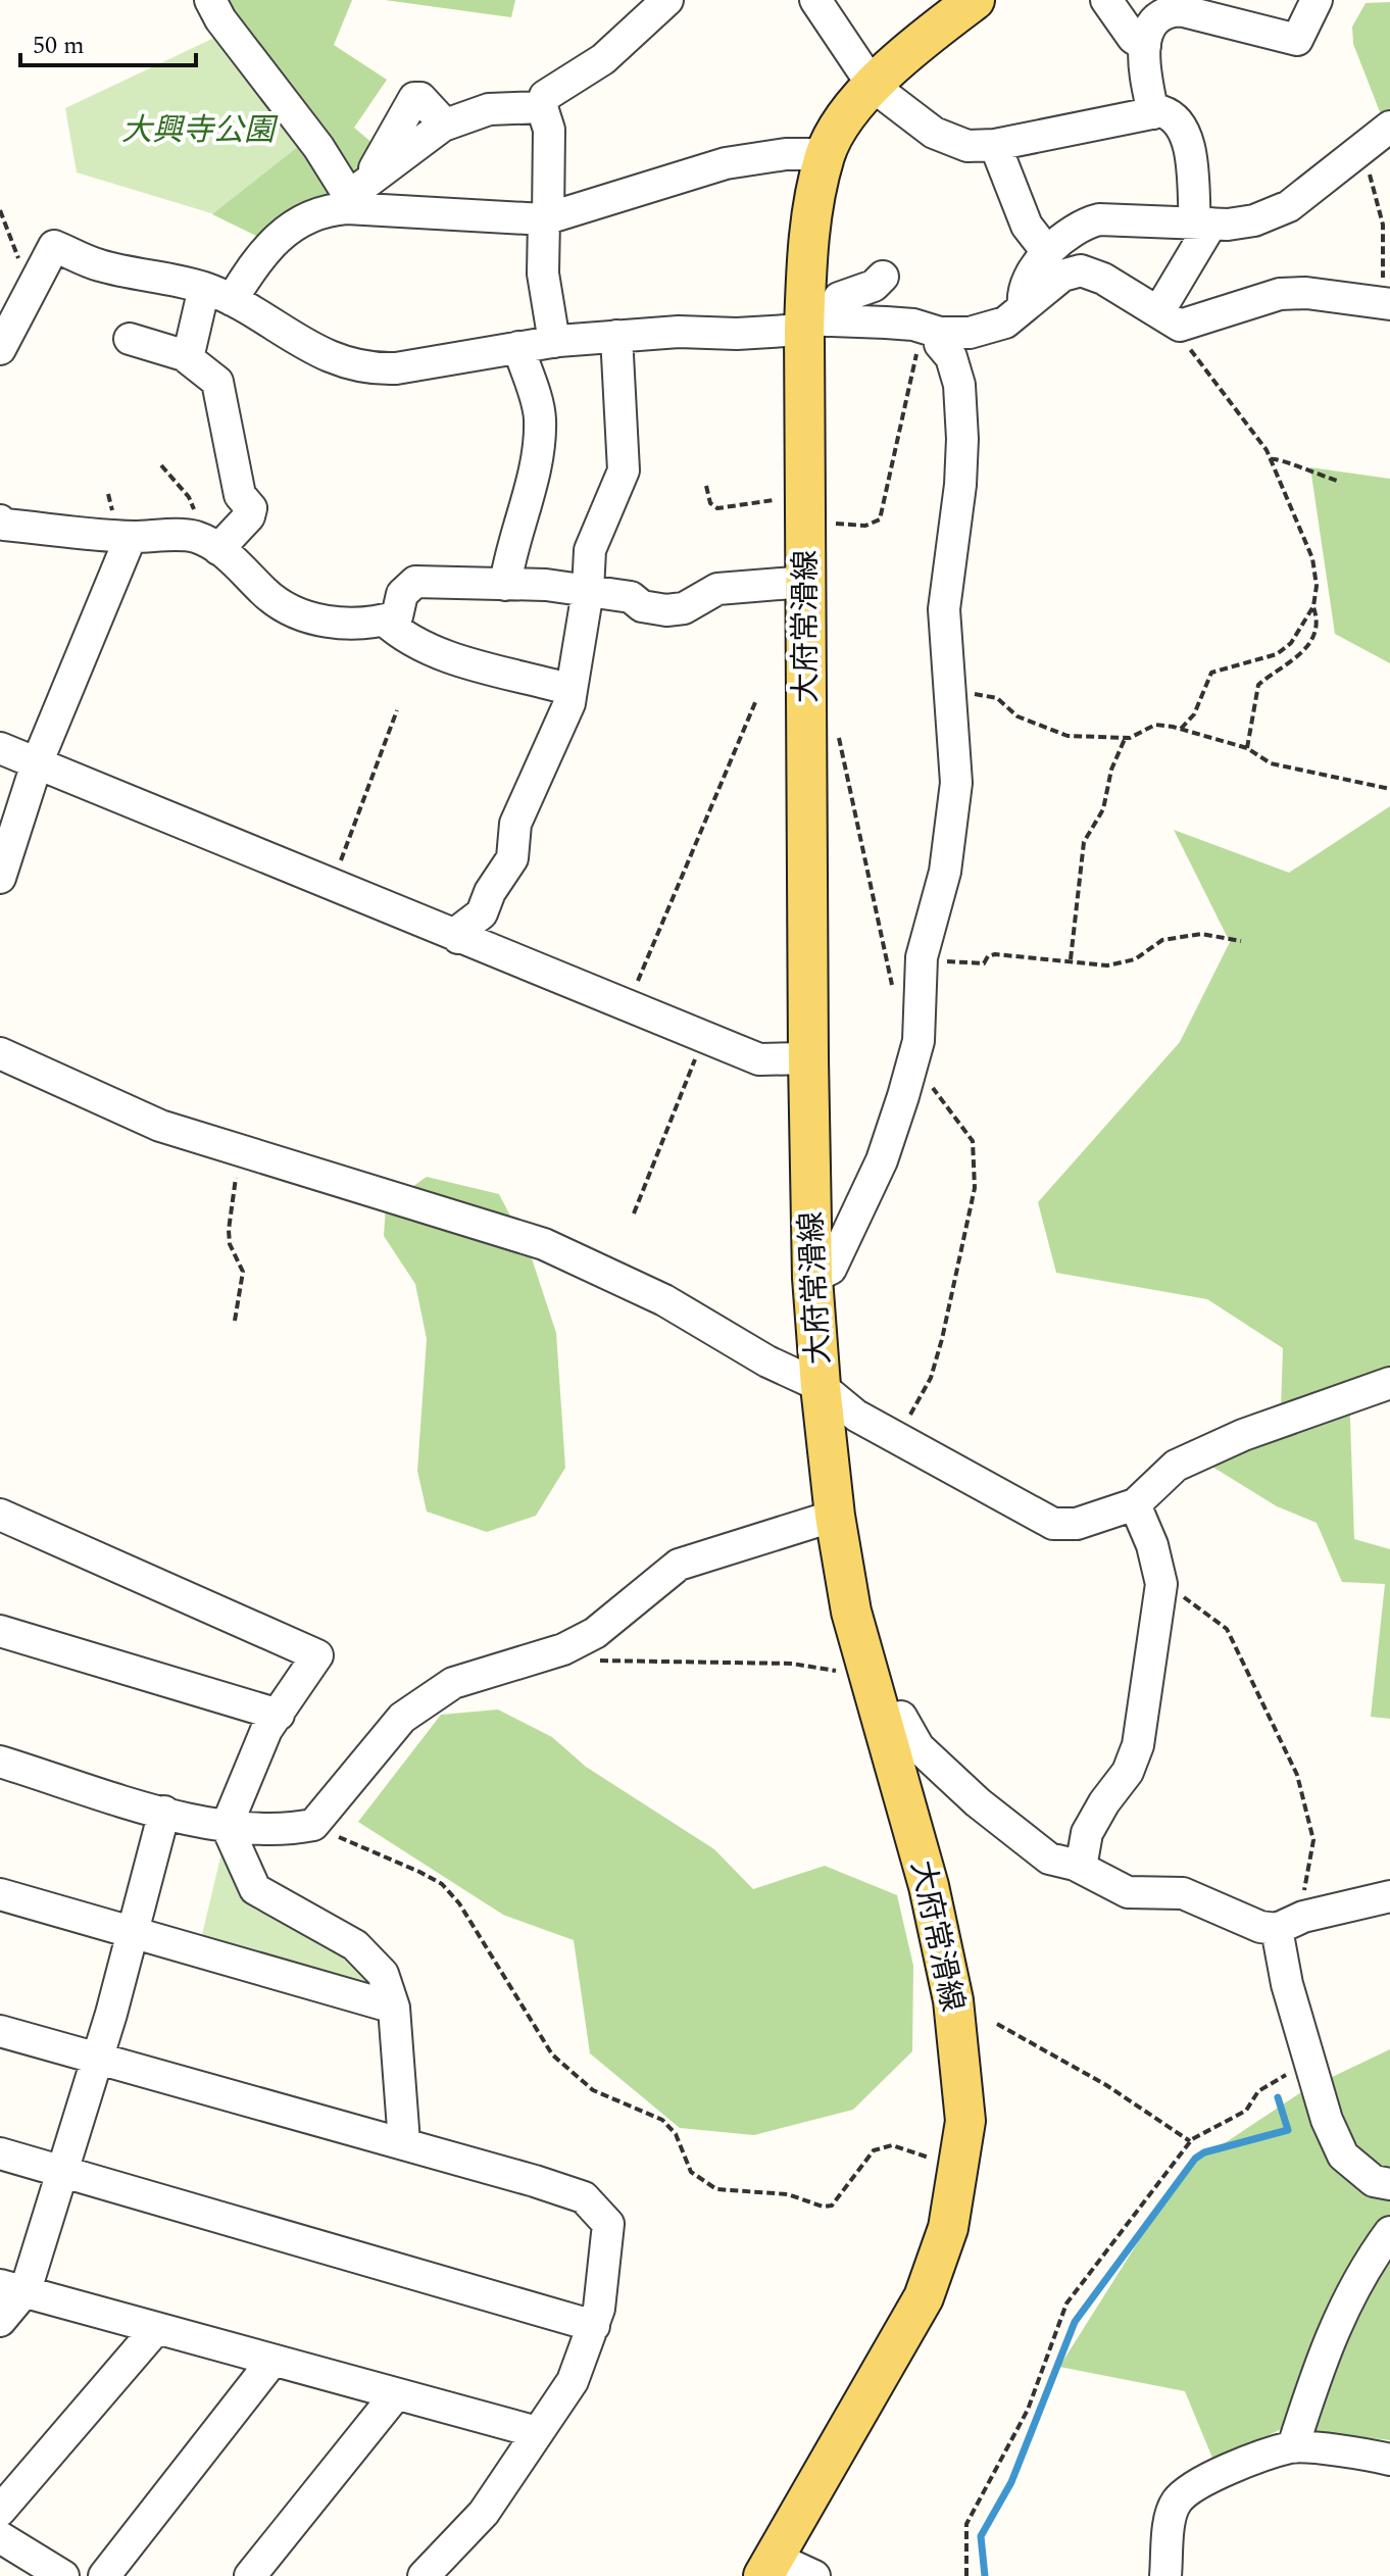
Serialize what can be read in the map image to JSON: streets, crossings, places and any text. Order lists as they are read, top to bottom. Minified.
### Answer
{"streets":{"main road":["大府常滑線"]},"parks":["大興寺公園"],"scale_bar":"50 m"}
